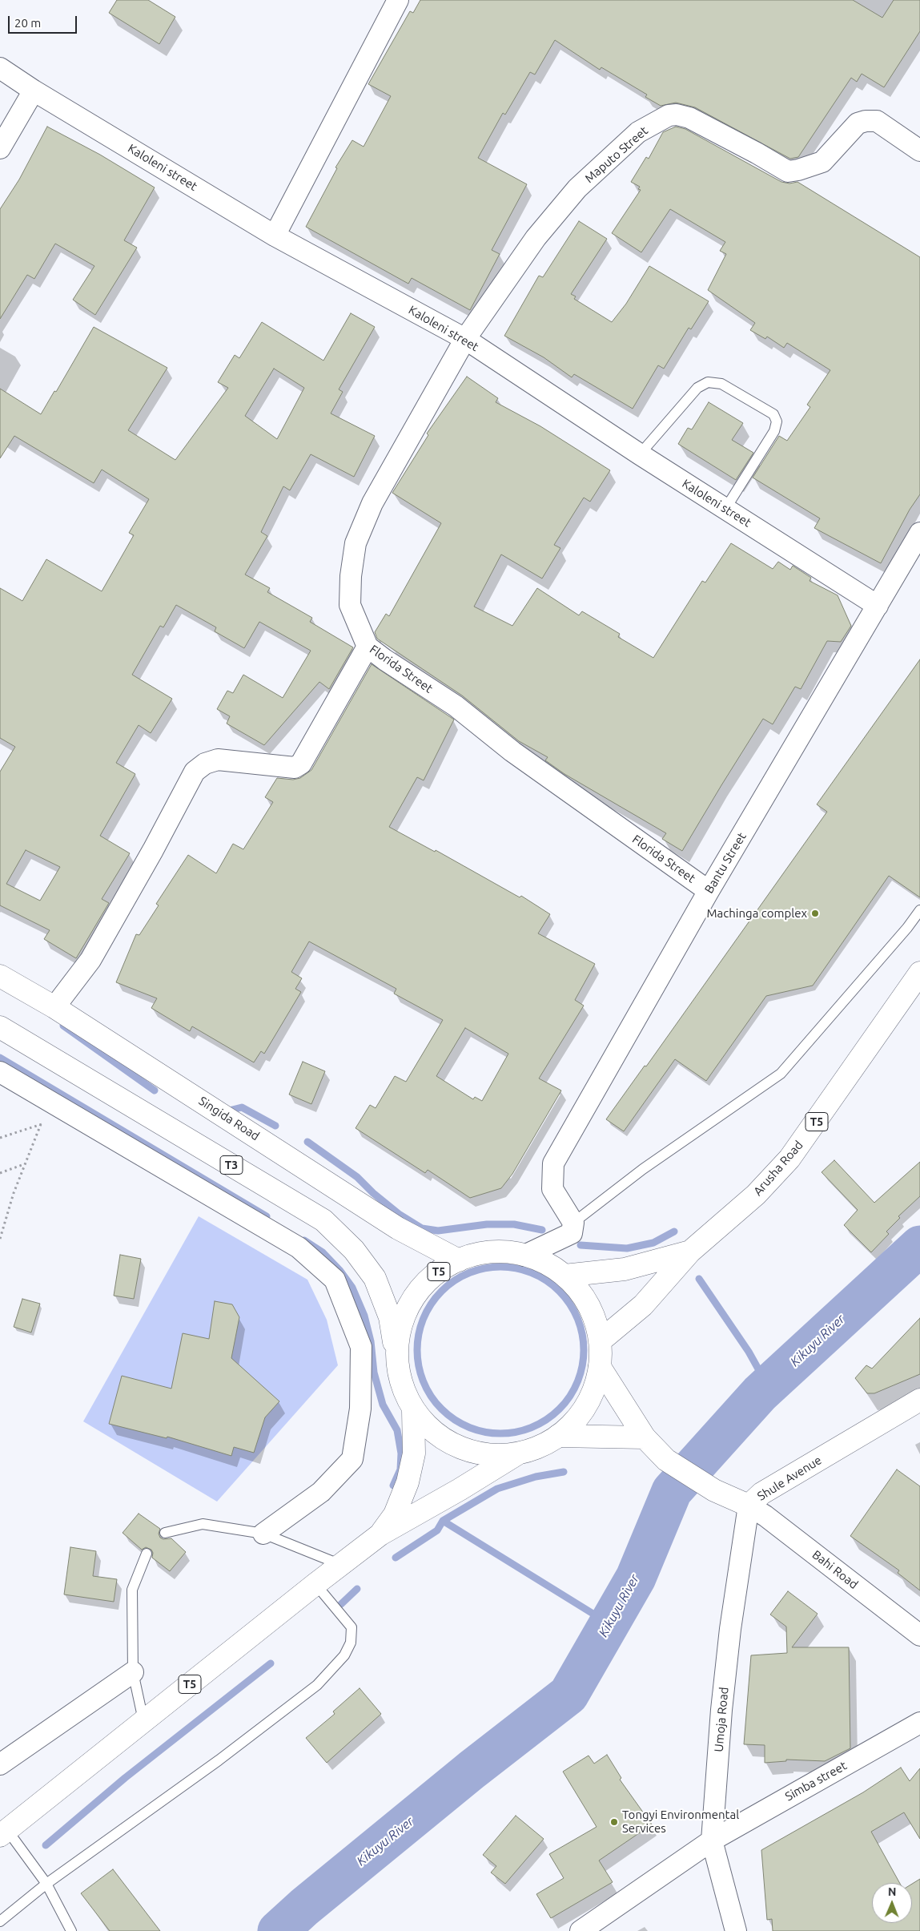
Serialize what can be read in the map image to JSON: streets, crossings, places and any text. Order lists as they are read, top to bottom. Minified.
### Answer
{"streets":{"main road":["Singida Road","T5","T3","Arusha Road","Shule Avenue"],"street":["Maputo Street","Kaloleni street","Florida Street","Bantu Street","Bahi Road","Umoja Road","Simba street"]},"crossings":[["Maputo Street","Kaloleni street"],["Maputo Street","Florida Street"],["Kaloleni street","Florida Street"],["Kaloleni street","Bantu Street"],["Florida Street","Bantu Street"],["Singida Road","T5"],["T5","T3"],["T5","Arusha Road"],["T5","Shule Avenue"],["Shule Avenue","Bahi Road"],["Shule Avenue","Umoja Road"],["Bahi Road","Umoja Road"],["Umoja Road","Simba street"]],"water":["Kikuyu River"],"places":["Machinga complex","Tongyi Environmental Services"],"scale_bar":"20 m","north":"top"}
